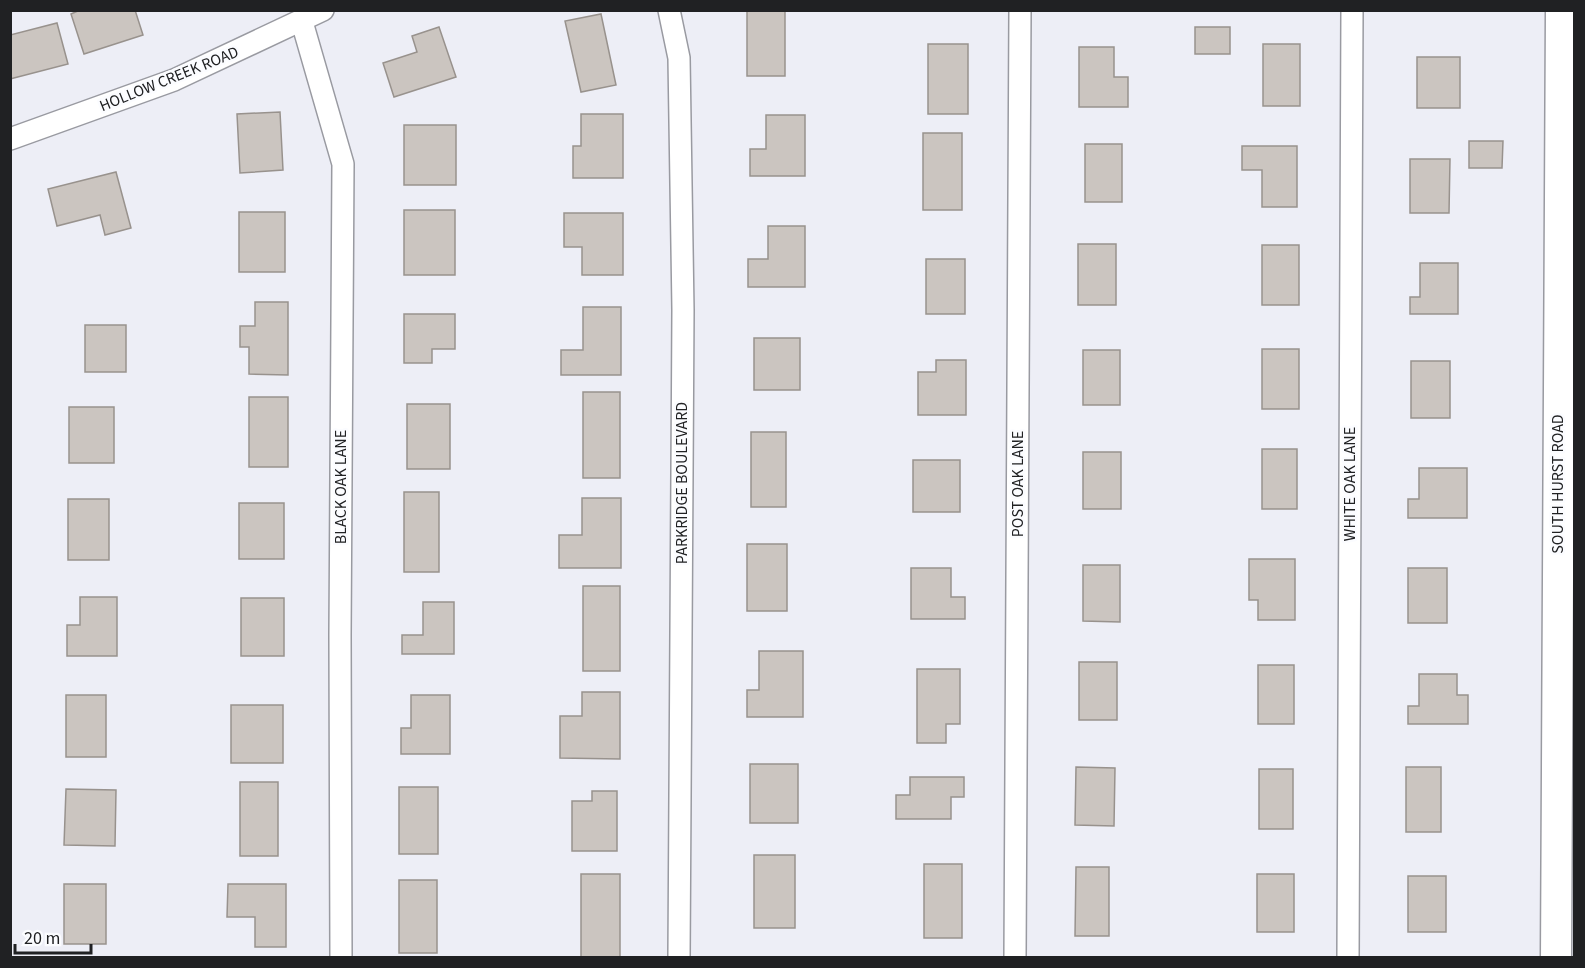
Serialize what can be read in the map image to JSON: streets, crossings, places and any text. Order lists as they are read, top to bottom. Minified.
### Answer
{"streets":{"street":["HOLLOW CREEK ROAD","PARKRIDGE BOULEVARD","POST OAK LANE","WHITE OAK LANE","SOUTH HURST ROAD","BLACK OAK LANE"]},"crossings":[["HOLLOW CREEK ROAD","BLACK OAK LANE"]],"scale_bar":"20 m"}
